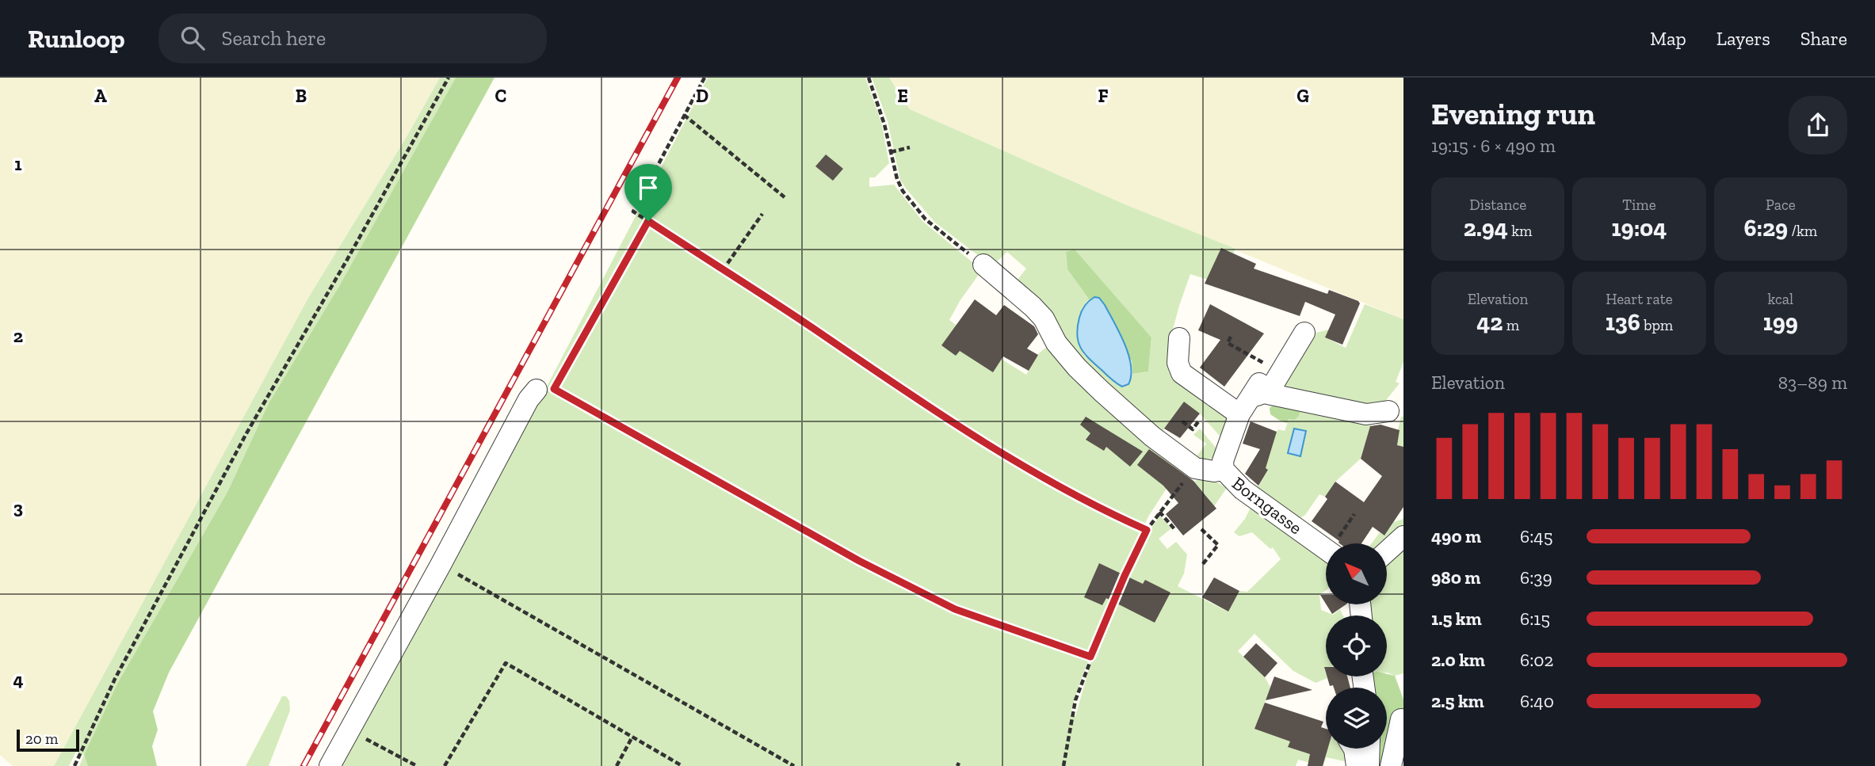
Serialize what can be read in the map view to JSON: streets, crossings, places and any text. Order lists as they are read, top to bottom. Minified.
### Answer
{"streets":{"street":["Borngasse"]},"scale_bar":"20 m","north":"top left","page":{"header":"Runloop","search":"Search here","nav":["Map","Layers","Share"],"heading":["Evening run","19:15 · 6 × 490 m"],"stats":[["Distance","2.94 km"],["Time","19:04"],["Pace","6:29 /km"],["Elevation","42 m"],["Heart rate","136 bpm"],["kcal","199"]],"chart":["Elevation","83–89 m"],"list":[{"name":"490 m","note":"6:45"},{"name":"980 m","note":"6:39"},{"name":"1.5 km","note":"6:15"},{"name":"2.0 km","note":"6:02"},{"name":"2.5 km","note":"6:40"}],"scale":"20 m"},"grid":{"columns":["A","B","C","D","E","F","G"],"rows":["1","2","3","4"]}}
